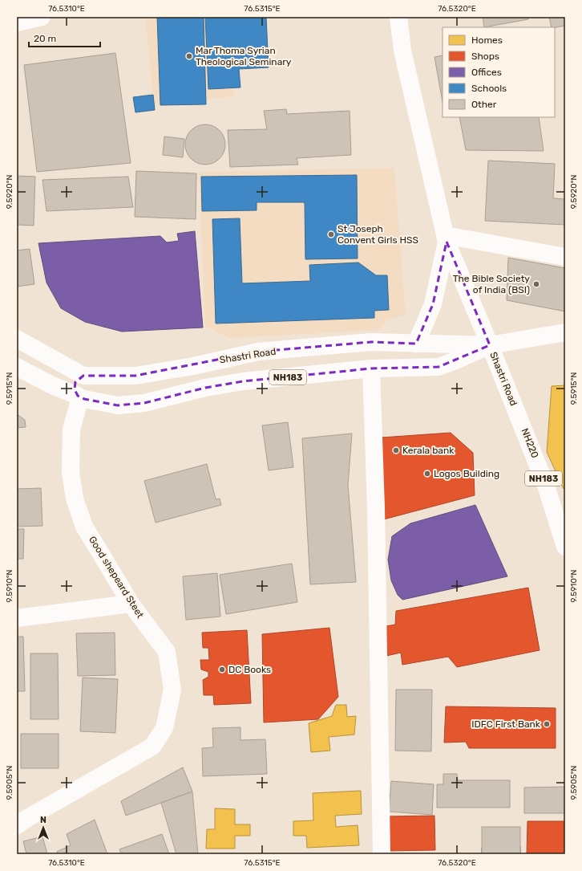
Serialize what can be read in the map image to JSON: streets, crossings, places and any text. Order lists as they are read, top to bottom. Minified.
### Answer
{"streets":{"main road":["Shastri Road","NH183","NH220","Good shepeard Steet"]},"crossings":[["Shastri Road","NH183"],["Shastri Road","NH220"],["Shastri Road","Good shepeard Steet"]],"places":["Mar Thoma Syrian Theological Seminary","St Joseph Convent Girls HSS","The Bible Society of India (BSI)","Kerala bank","Logos Building","DC Books","IDFC First Bank"],"legend":["Homes","Shops","Offices","Schools","Other"],"scale_bar":"20 m","north":"top","coordinates":["76.5310°E","76.5315°E","76.5320°E","9.5920°N","9.5915°N","9.5910°N","9.5905°N"]}
